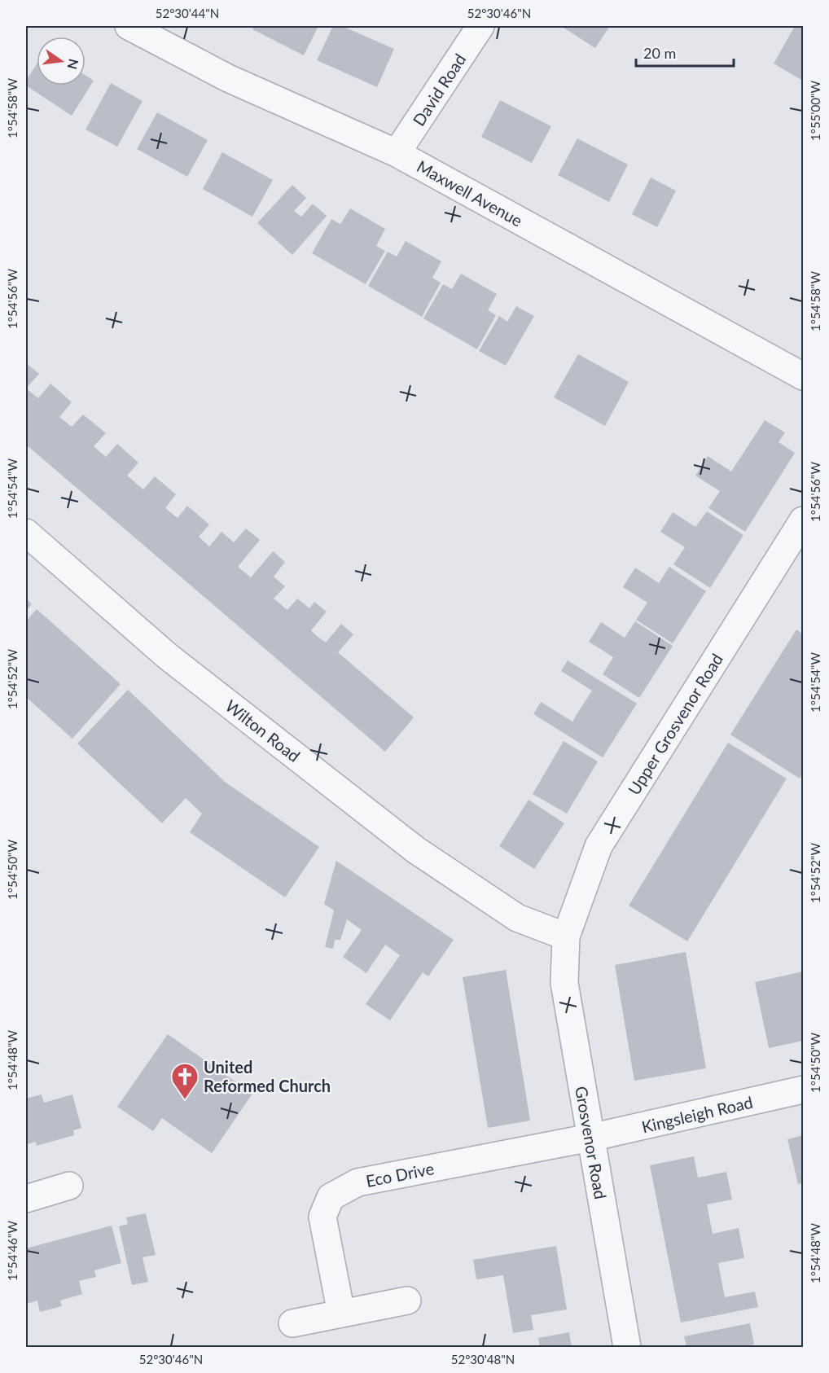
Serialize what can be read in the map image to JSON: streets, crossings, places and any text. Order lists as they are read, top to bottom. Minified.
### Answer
{"streets":{"street":["David Road","Maxwell Avenue","Upper Grosvenor Road","Wilton Road","Kingsleigh Road","Grosvenor Road","Eco Drive"]},"crossings":[["David Road","Maxwell Avenue"],["Upper Grosvenor Road","Wilton Road"],["Upper Grosvenor Road","Grosvenor Road"],["Wilton Road","Grosvenor Road"],["Kingsleigh Road","Grosvenor Road"],["Kingsleigh Road","Eco Drive"],["Grosvenor Road","Eco Drive"]],"places":{"church":["United Reformed Church"]},"scale_bar":"20 m","north":"right","coordinates":["52°30'44\"N","52°30'46\"N","1°54'58\"W","1°55'00\"W","1°54'56\"W","1°54'54\"W","1°54'52\"W","1°54'50\"W","1°54'48\"W","1°54'46\"W","52°30'48\"N"]}
